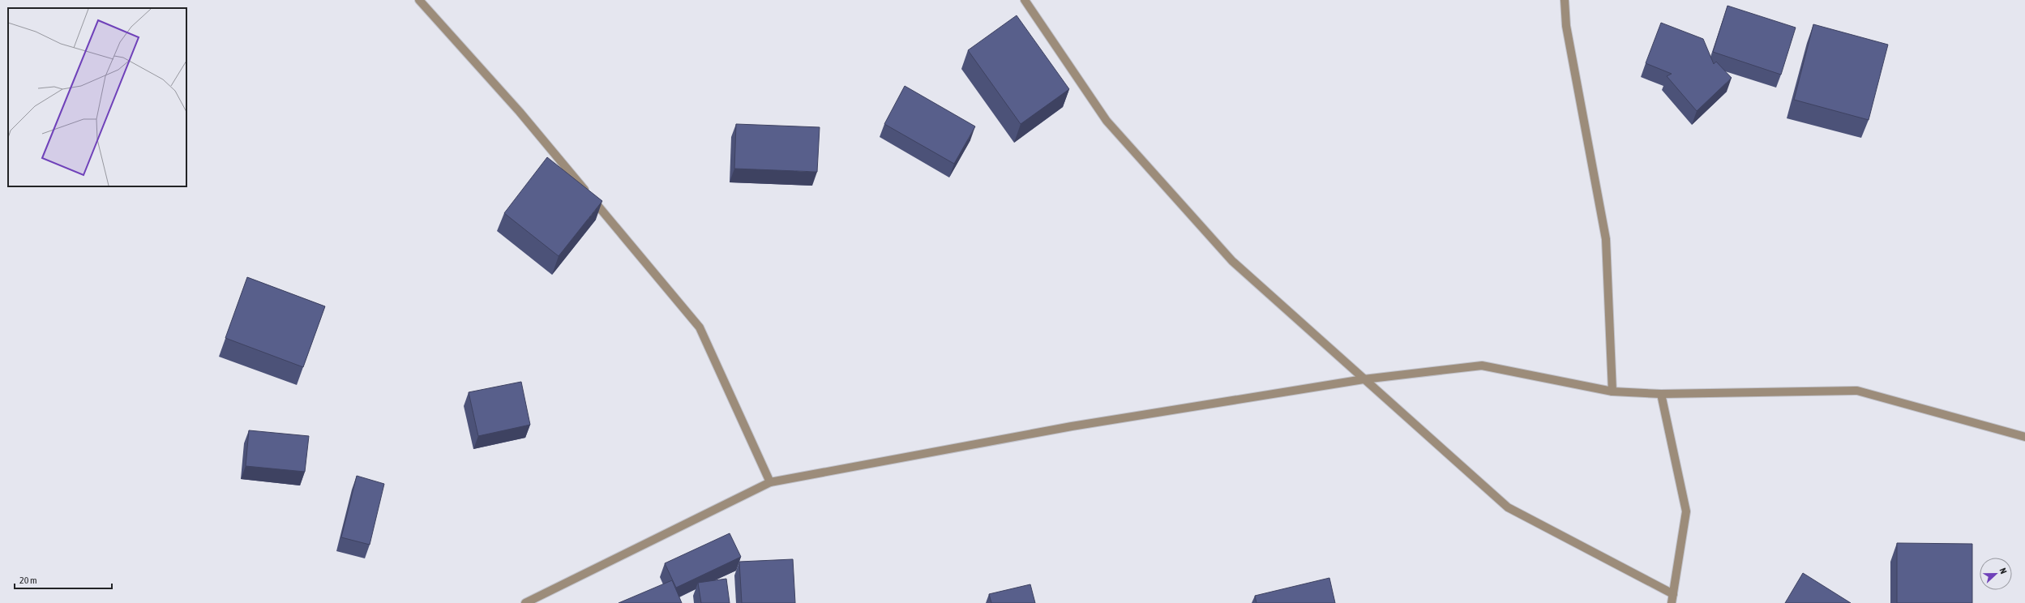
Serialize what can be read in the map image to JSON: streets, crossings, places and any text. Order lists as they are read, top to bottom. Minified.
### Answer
{"scale_bar":"20 m","north":"right"}
